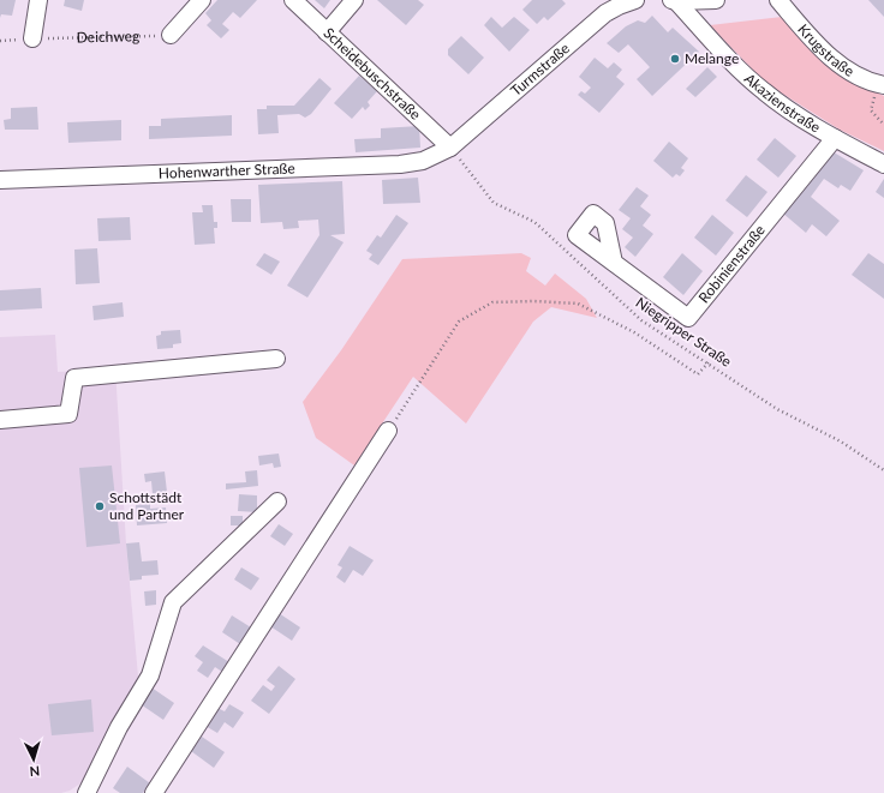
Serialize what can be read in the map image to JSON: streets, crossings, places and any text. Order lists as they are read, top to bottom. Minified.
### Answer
{"streets":{"street":["Krugstraße","Turmstraße","Scheidebuschstraße","Akazienstraße","Hohenwarther Straße","Robinienstraße"],"path":["Deichweg","Niegripper Straße"]},"crossings":[["Turmstraße","Scheidebuschstraße"],["Turmstraße","Hohenwarther Straße"],["Turmstraße","Niegripper Straße"],["Scheidebuschstraße","Hohenwarther Straße"],["Scheidebuschstraße","Niegripper Straße"],["Akazienstraße","Robinienstraße"],["Hohenwarther Straße","Niegripper Straße"]],"places":["Melange","Schottstädt und Partner"],"north":"bottom"}
